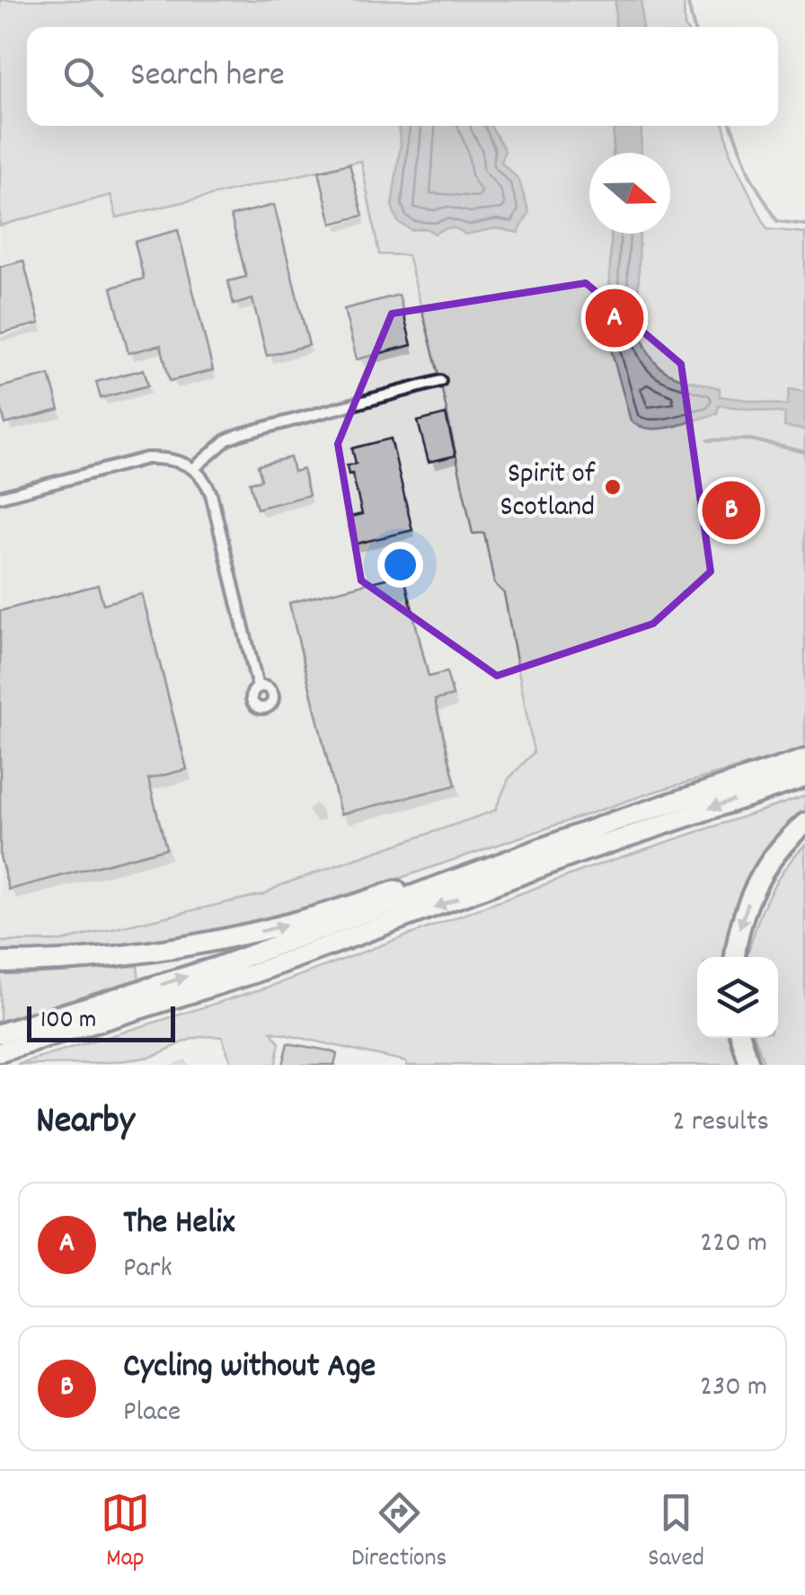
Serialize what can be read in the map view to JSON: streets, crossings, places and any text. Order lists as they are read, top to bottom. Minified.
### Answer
{"places":["Spirit of Scotland"],"scale_bar":"100 m","north":"right","page":{"search":"Search here","pins":["A","B"],"scale":"100 m","heading":["Nearby","2 results"],"list":[{"mark":"A","name":"The Helix","note":"Park","value":"220 m"},{"mark":"B","name":"Cycling without Age","note":"Place","value":"230 m"}],"nav":["Map","Directions","Saved"]}}
